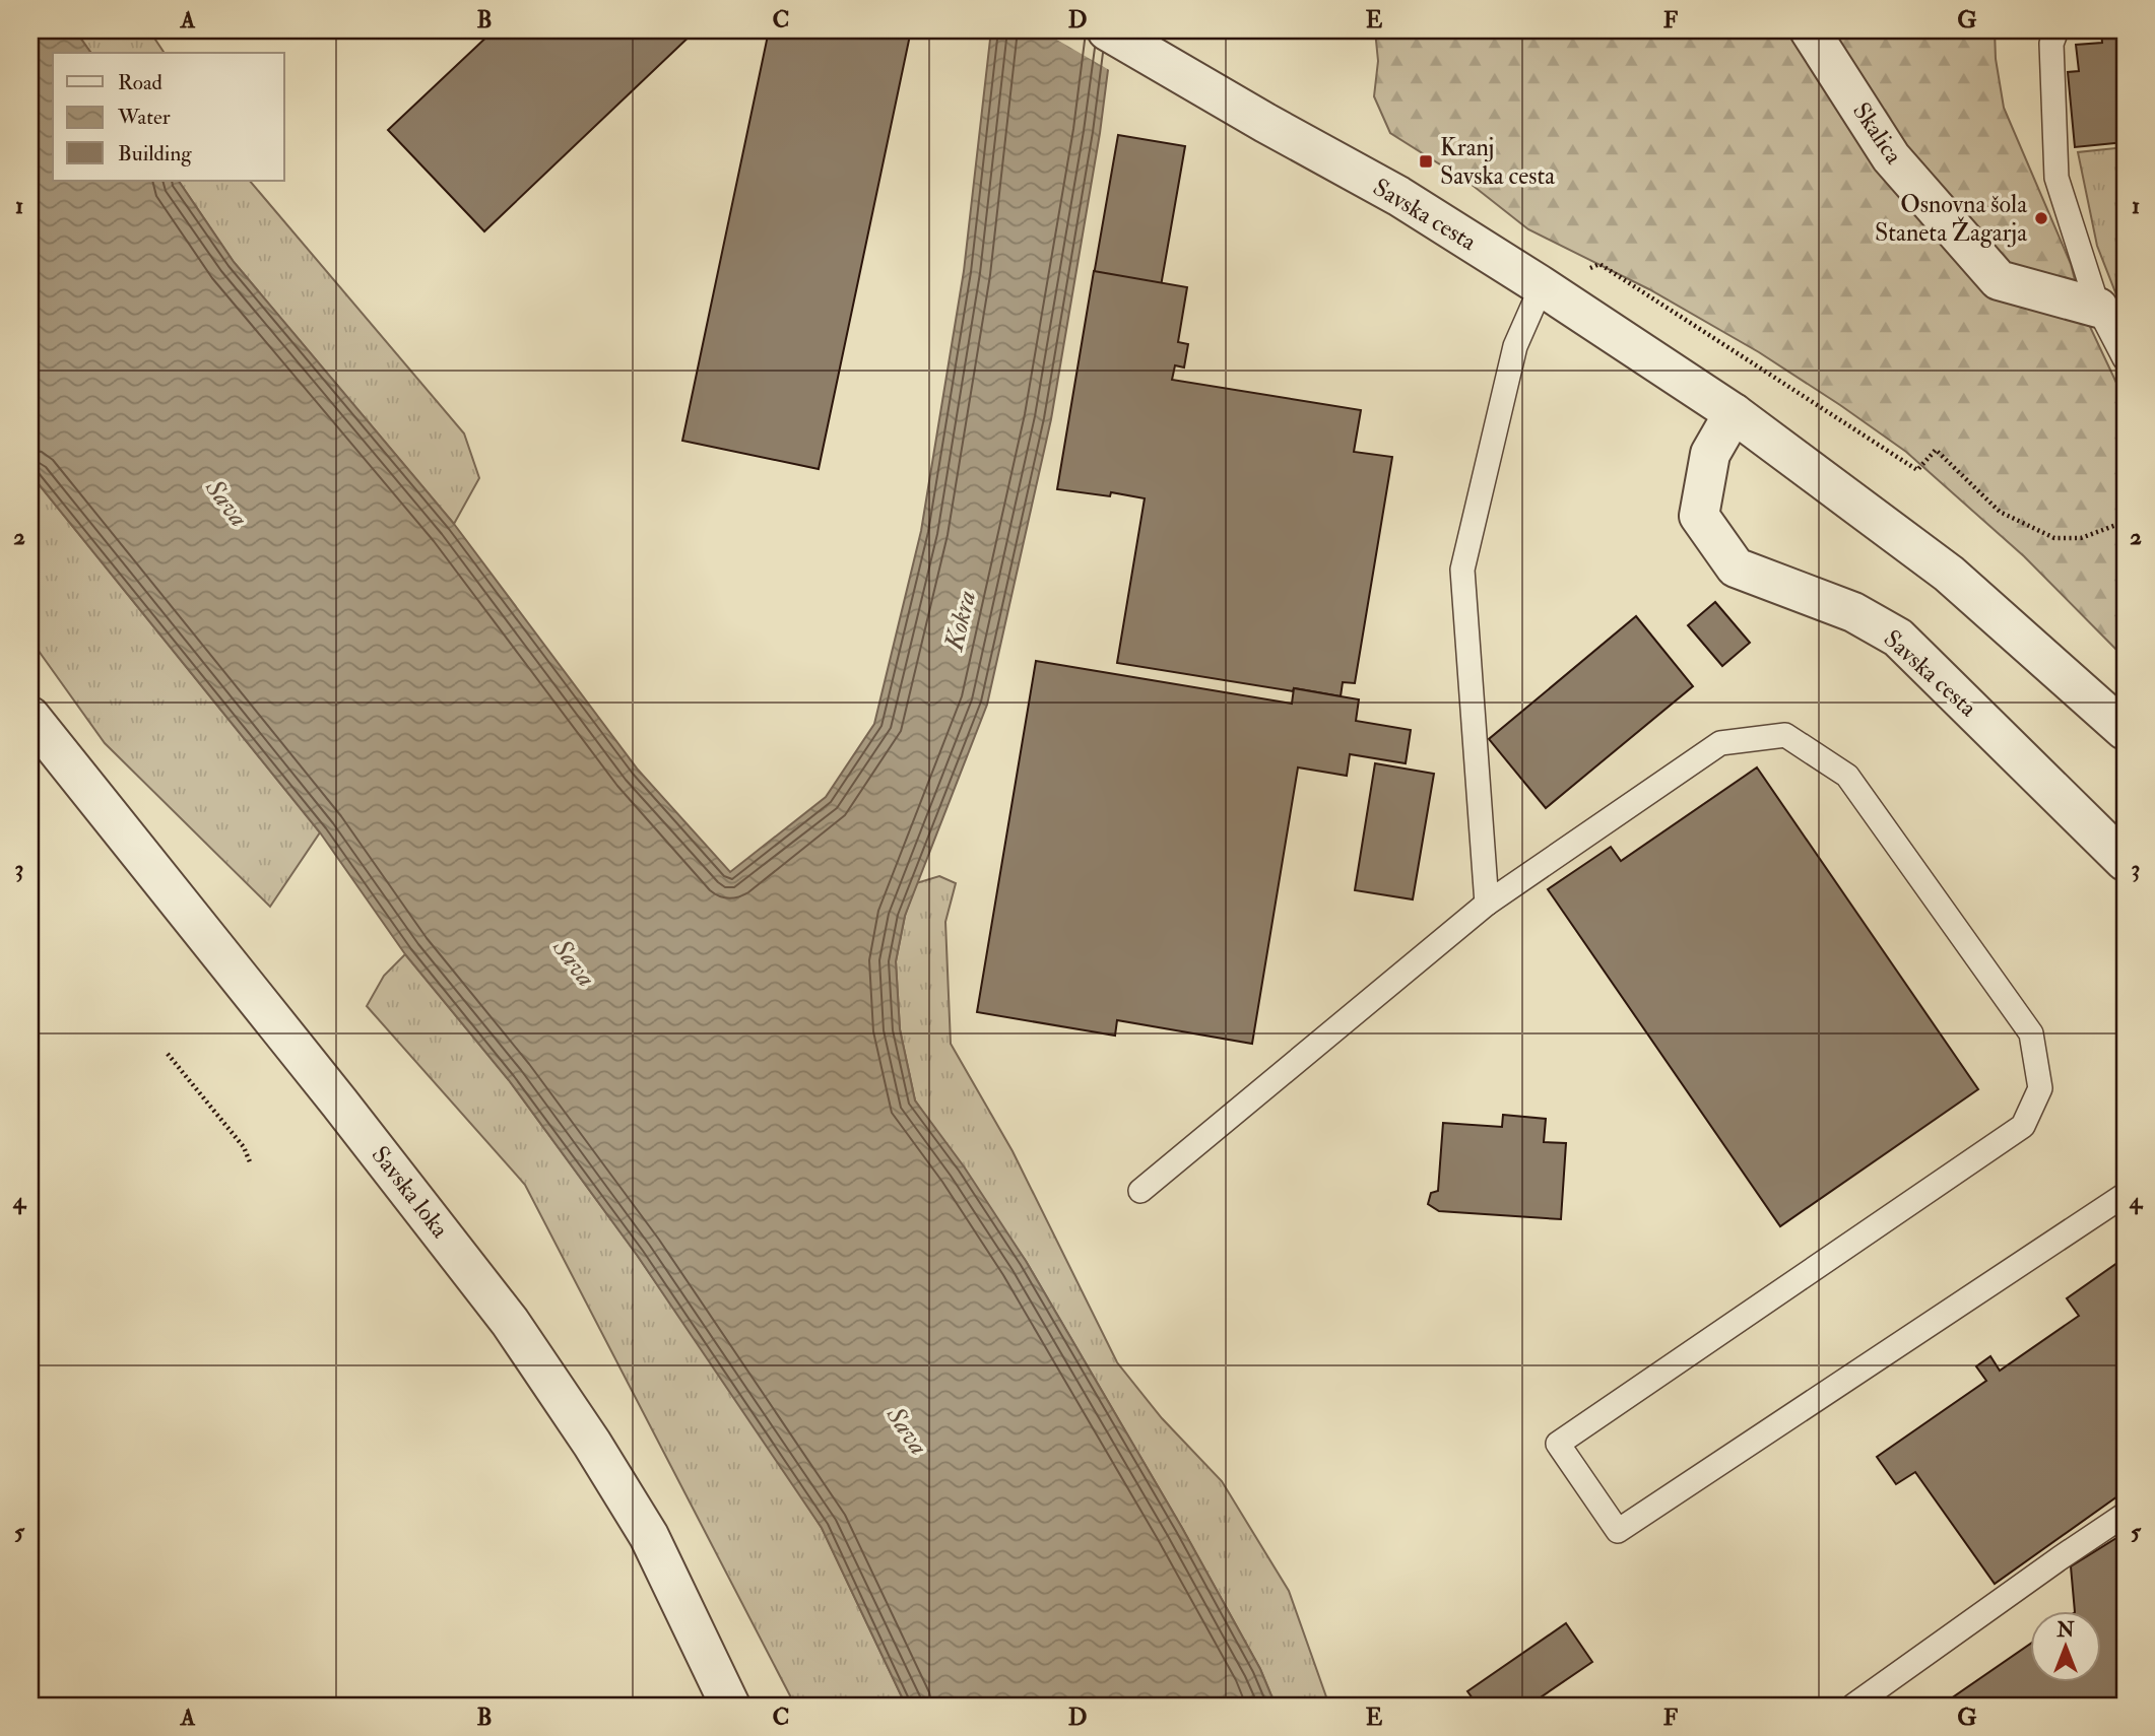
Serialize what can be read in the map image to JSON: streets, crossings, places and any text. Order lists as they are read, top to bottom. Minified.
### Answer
{"streets":{"street":["Skalica","Savska cesta","Savska loka"]},"water":["Sava","Kokra"],"places":{"transit":["Kranj Savska cesta"],"other":["Osnovna šola Staneta Žagarja"]},"legend":["Road","Water","Building"],"north":"top","grid":{"columns":["A","B","C","D","E","F","G"],"rows":["1","2","3","4","5"]}}
